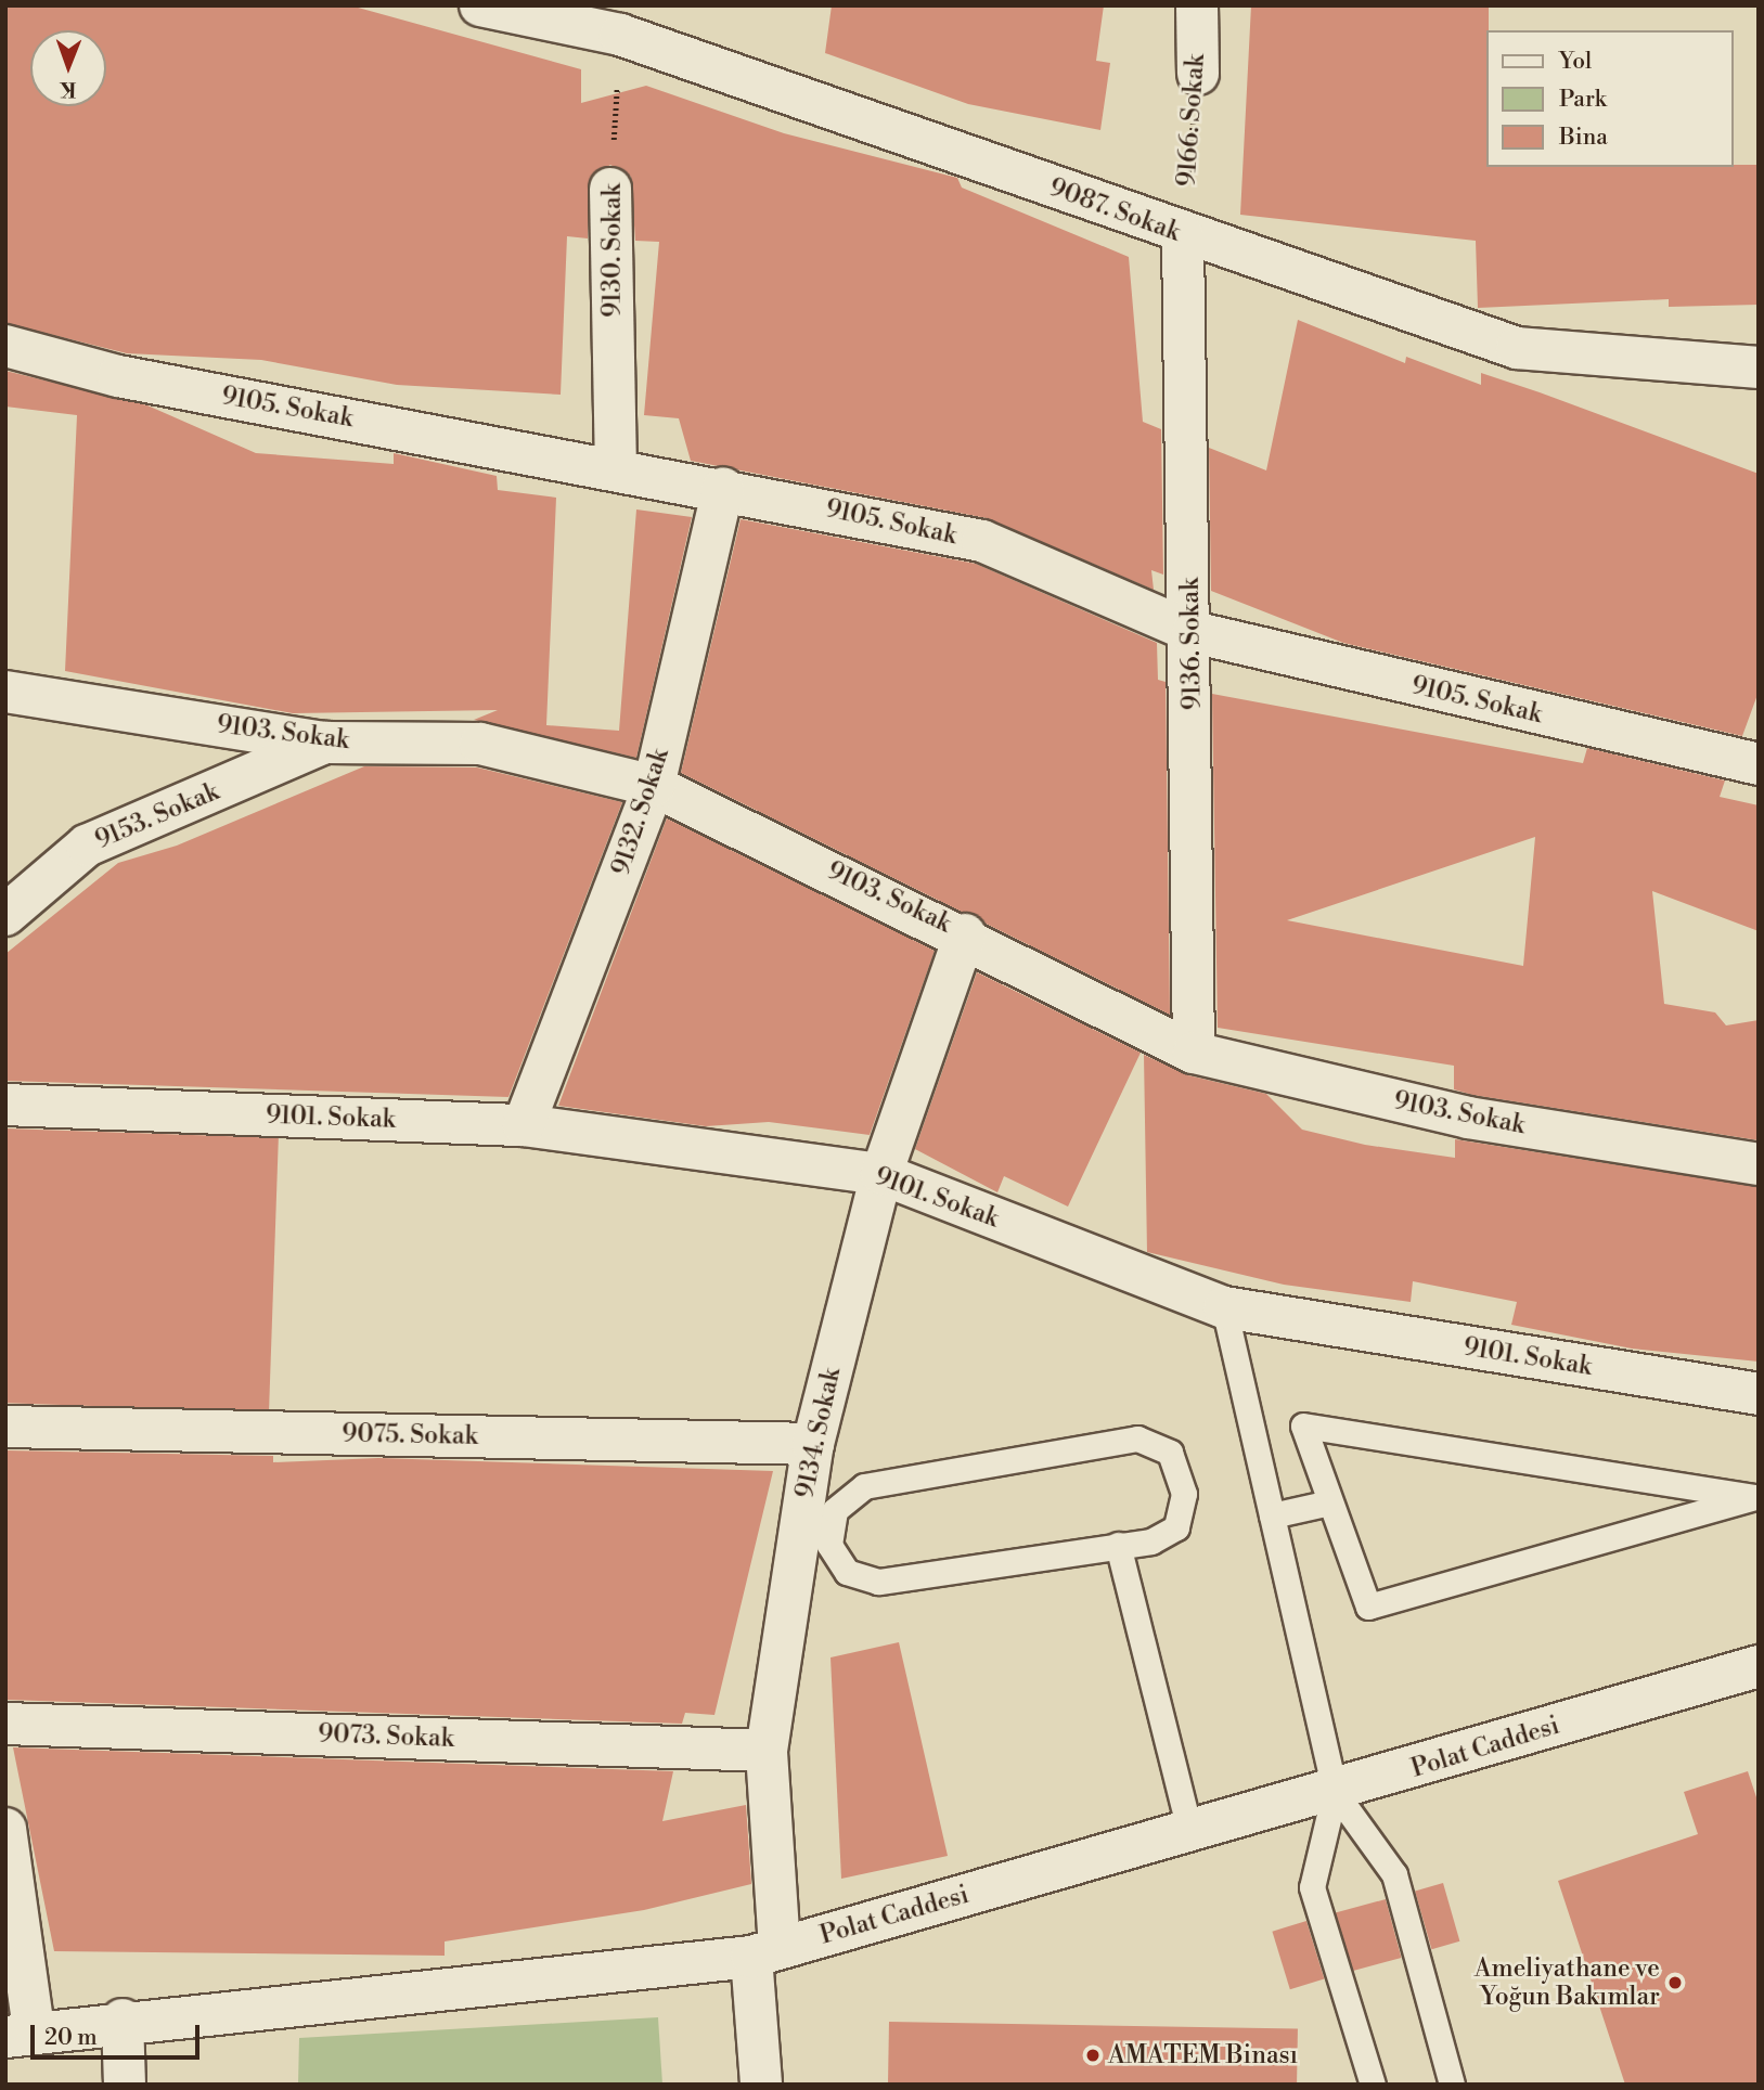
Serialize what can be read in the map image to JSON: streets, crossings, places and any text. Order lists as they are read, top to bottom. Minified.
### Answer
{"streets":{"street":["9166. Sokak","9087. Sokak","9130. Sokak","9105. Sokak","9136. Sokak","9103. Sokak","9132. Sokak","9153. Sokak","9101. Sokak","9134. Sokak","9075. Sokak","9073. Sokak","Polat Caddesi"]},"crossings":[["9166. Sokak","9087. Sokak"],["9166. Sokak","9136. Sokak"],["9087. Sokak","9130. Sokak"],["9087. Sokak","9136. Sokak"],["9130. Sokak","9105. Sokak"],["9105. Sokak","9136. Sokak"],["9105. Sokak","9132. Sokak"],["9136. Sokak","9103. Sokak"],["9103. Sokak","9132. Sokak"],["9103. Sokak","9153. Sokak"],["9103. Sokak","9134. Sokak"],["9132. Sokak","9101. Sokak"],["9101. Sokak","9134. Sokak"],["9134. Sokak","9075. Sokak"],["9134. Sokak","9073. Sokak"],["9134. Sokak","Polat Caddesi"]],"places":["Ameliyathane ve Yoğun Bakımlar","AMATEM Binası"],"legend":["Yol","Park","Bina"],"scale_bar":"20 m","north":"bottom"}
